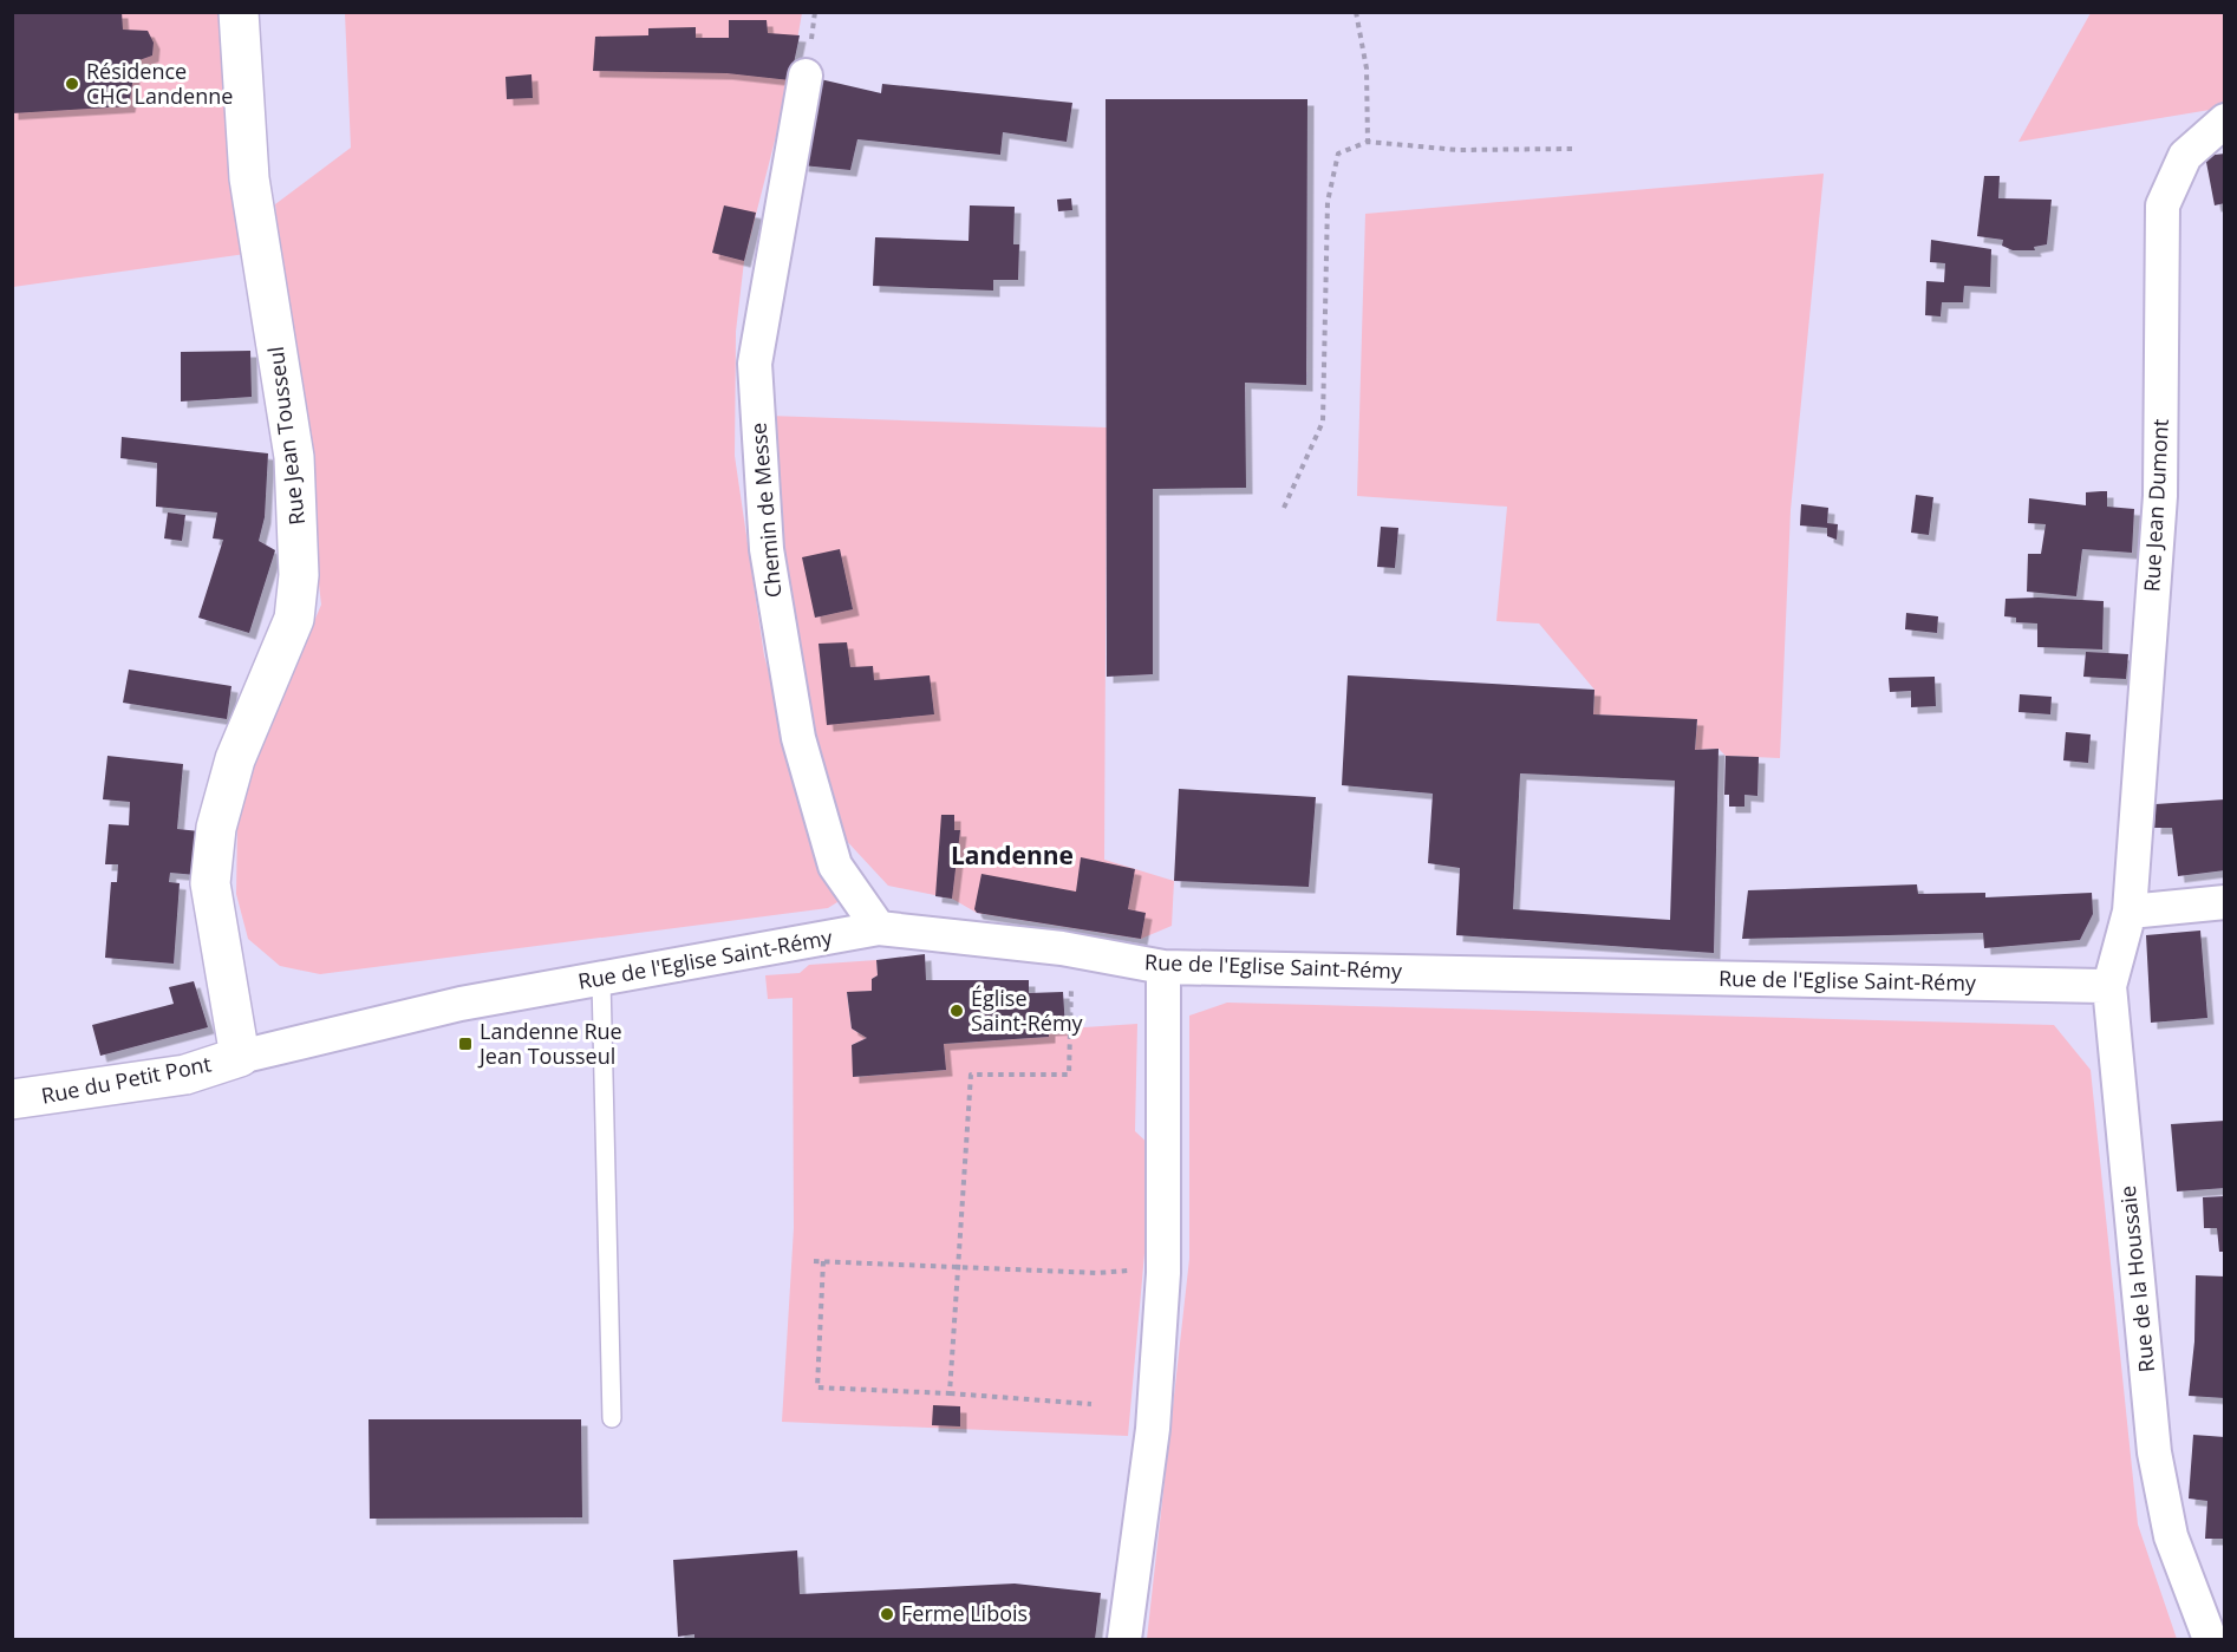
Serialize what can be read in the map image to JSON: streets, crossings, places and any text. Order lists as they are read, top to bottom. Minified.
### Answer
{"streets":{"street":["Rue Jean Tousseul","Rue Jean Dumont","Chemin de Messe","Rue de l'Eglise Saint-Rémy","Rue du Petit Pont","Rue de la Houssaie"]},"crossings":[["Rue Jean Tousseul","Rue de l'Eglise Saint-Rémy"],["Rue Jean Tousseul","Rue du Petit Pont"],["Rue Jean Dumont","Rue de la Houssaie"],["Chemin de Messe","Rue de l'Eglise Saint-Rémy"],["Rue de l'Eglise Saint-Rémy","Rue du Petit Pont"],["Rue de l'Eglise Saint-Rémy","Rue de la Houssaie"]],"districts":["Landenne"],"places":{"other":["Résidence CHC Landenne","Église Saint-Rémy","Ferme Libois"],"transit":["Landenne Rue Jean Tousseul"]}}
